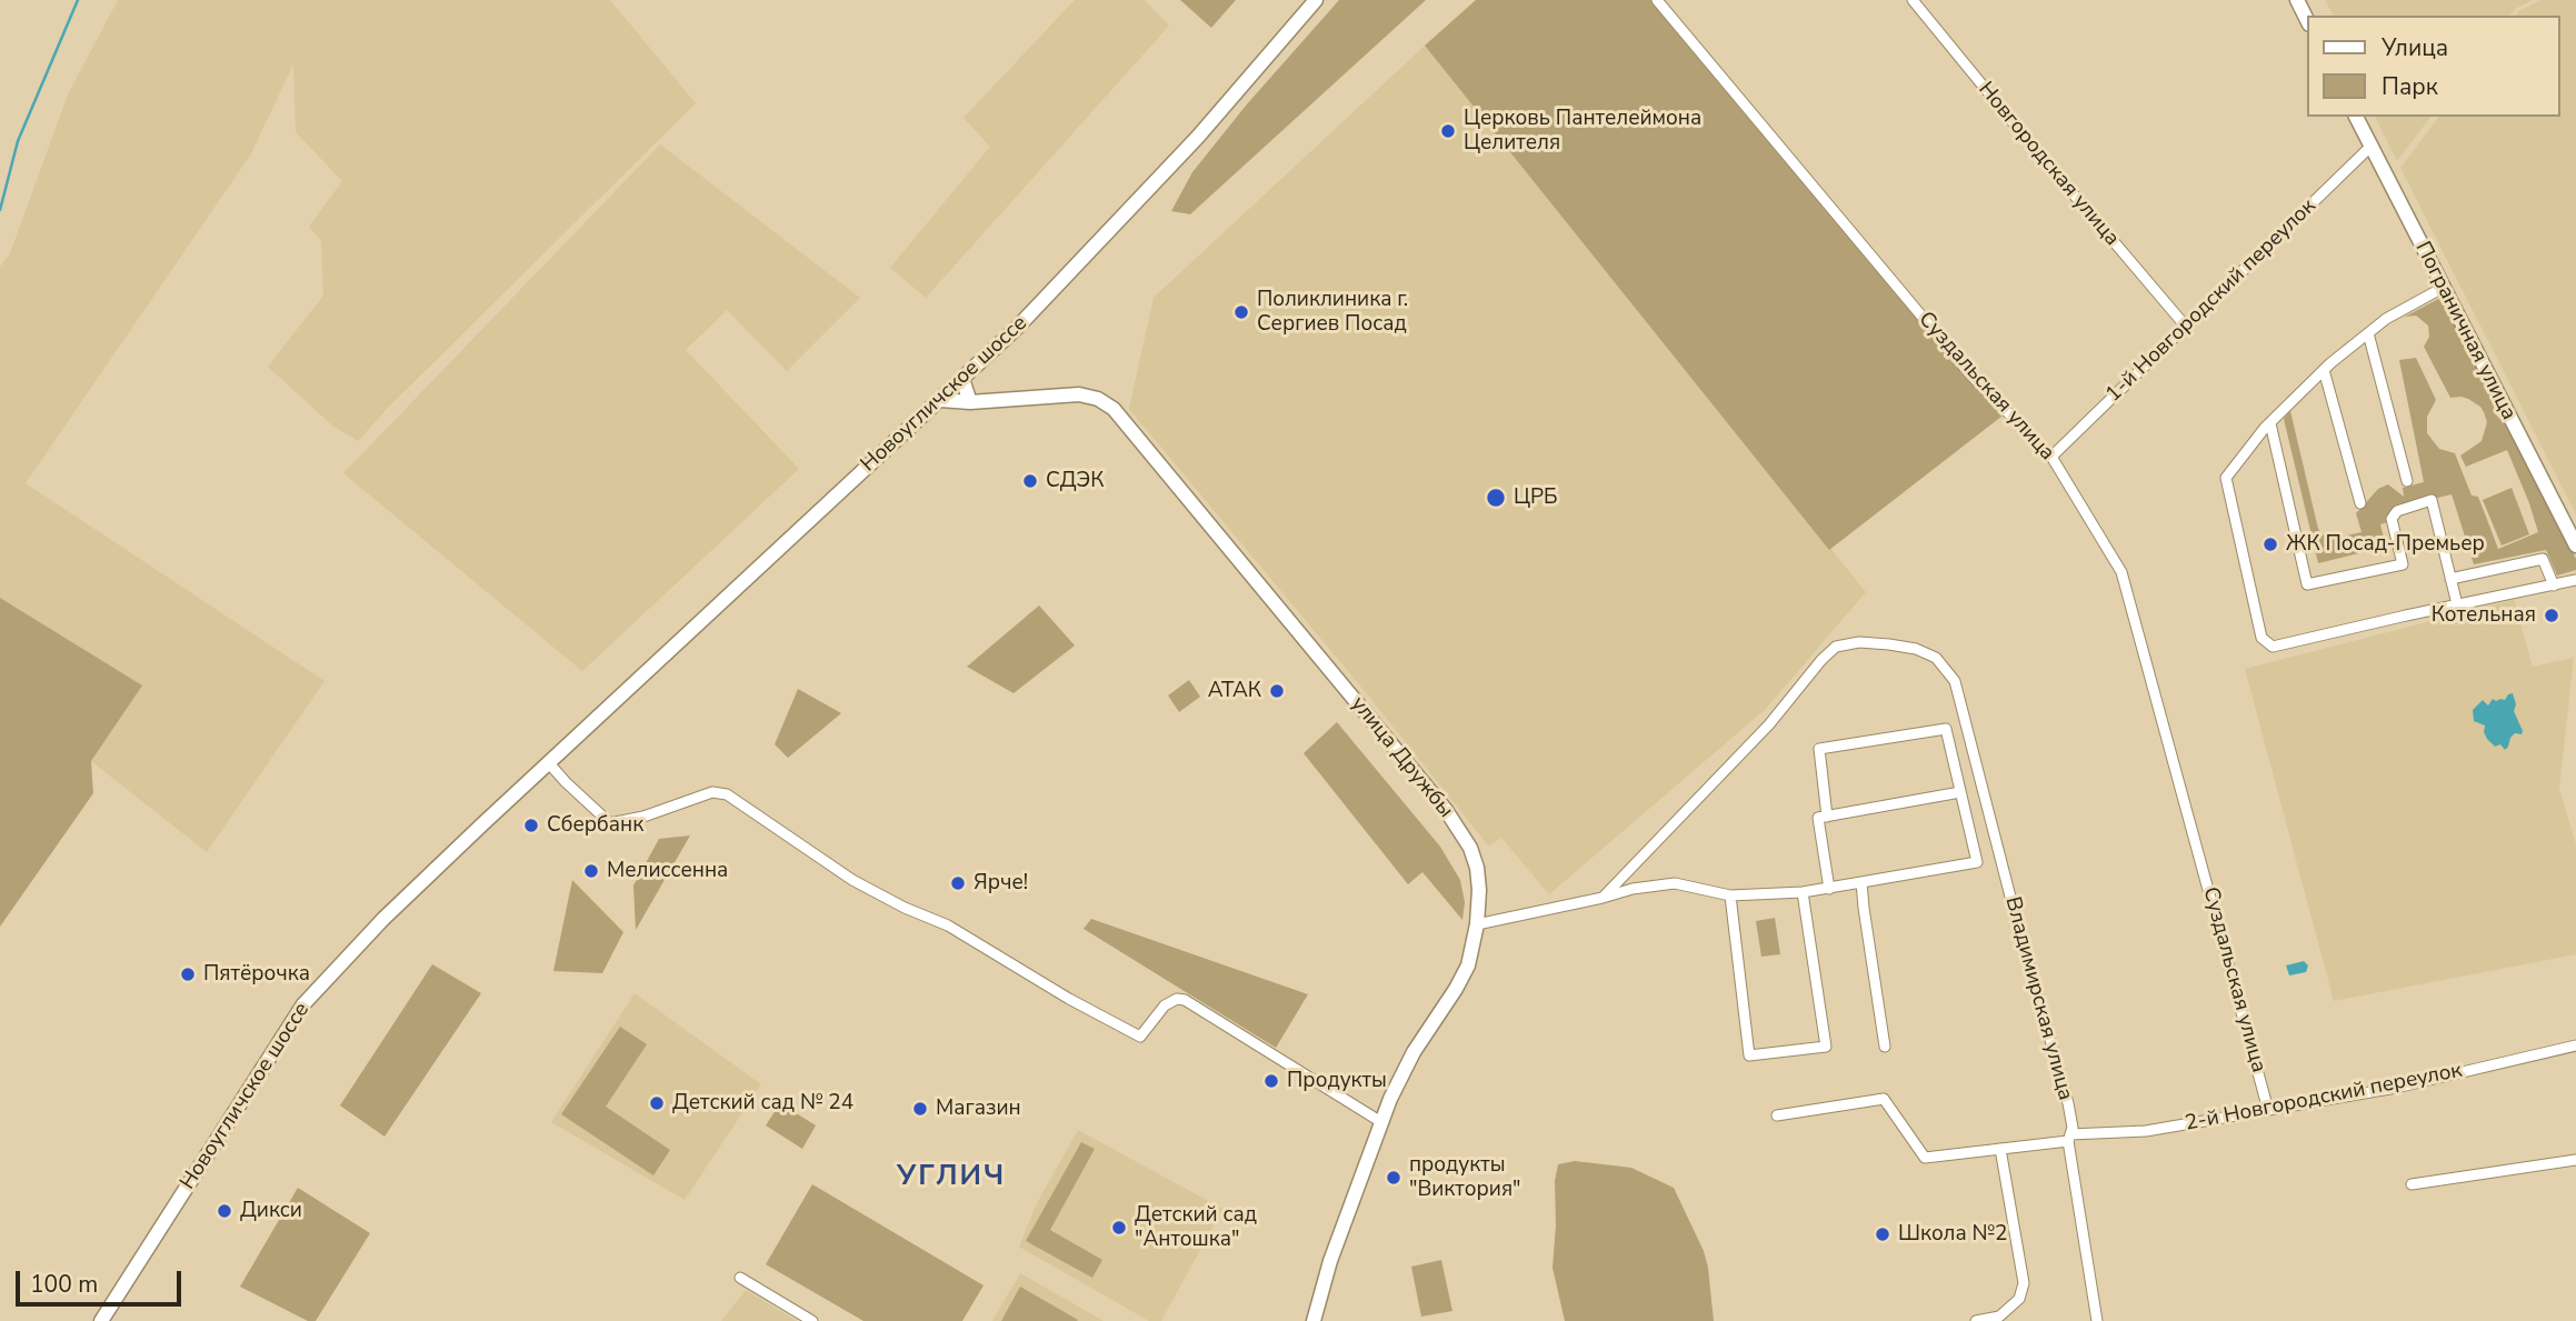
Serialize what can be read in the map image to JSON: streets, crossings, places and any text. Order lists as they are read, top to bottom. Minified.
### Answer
{"streets":{"main road":["Пограничная улица","Новоугличское шоссе","улица Дружбы"],"street":["Новгородская улица","1-й Новгородский переулок","Суздальская улица","Владимирская улица","2-й Новгородский переулок"]},"crossings":[["Новгородская улица","1-й Новгородский переулок"],["1-й Новгородский переулок","Пограничная улица"],["1-й Новгородский переулок","Суздальская улица"],["Суздальская улица","2-й Новгородский переулок"],["Новоугличское шоссе","улица Дружбы"],["Владимирская улица","2-й Новгородский переулок"]],"districts":["УГЛИЧ"],"places":["Церковь Пантелеймона Целителя","Поликлиника г. Сергиев Посад","СДЭК","ЦРБ","ЖК Посад-Премьер","Котельная","АТАК","Сбербанк","Мелиссенна","Ярче!","Пятёрочка","Продукты","Детский сад № 24","Магазин","продукты \"Виктория\"","Дикси","Детский сад \"Антошка\"","Школа №2"],"legend":["Улица","Парк"],"scale_bar":"100 m"}
